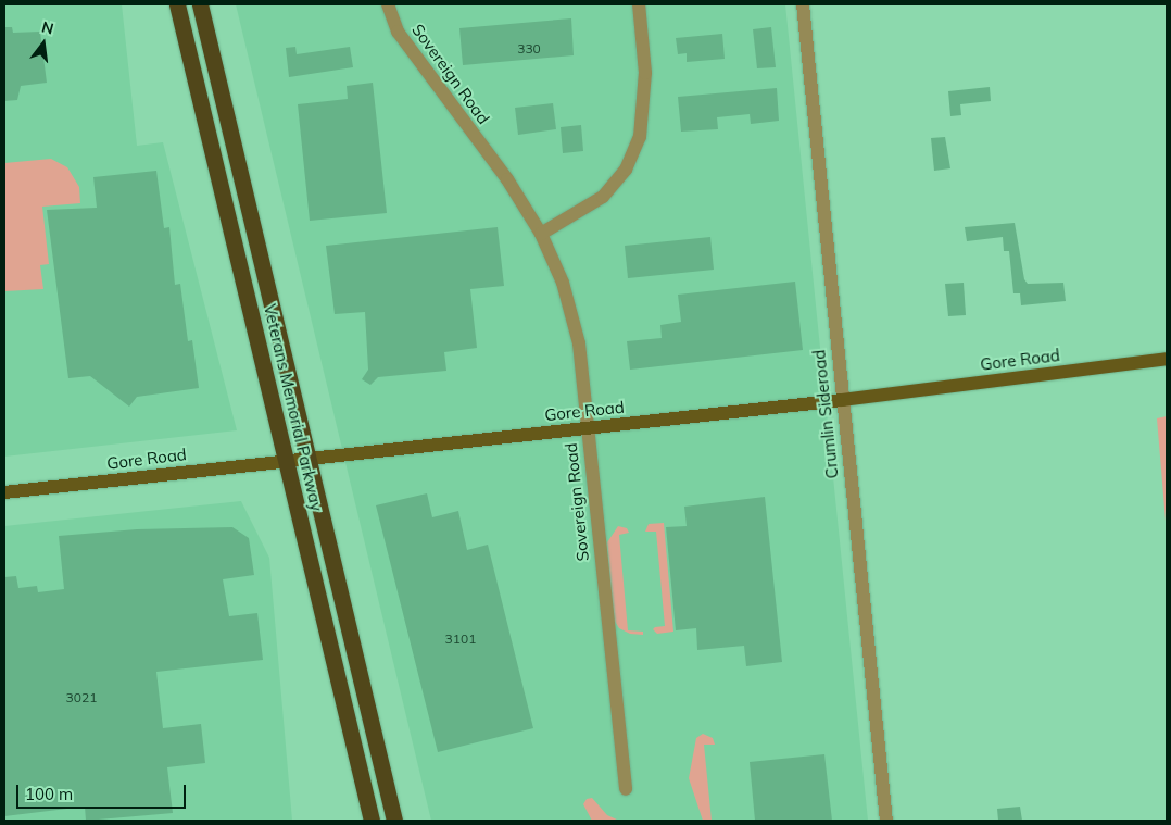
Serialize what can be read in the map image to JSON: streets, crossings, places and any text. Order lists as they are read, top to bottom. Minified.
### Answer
{"streets":{"highway":["Veterans Memorial Parkway"],"main road":["Gore Road"],"street":["Sovereign Road","Crumlin Sideroad"]},"crossings":[["Sovereign Road","Gore Road"],["Gore Road","Veterans Memorial Parkway"],["Gore Road","Crumlin Sideroad"]],"house_numbers":["330","3101","3021"],"scale_bar":"100 m","north":"top"}
